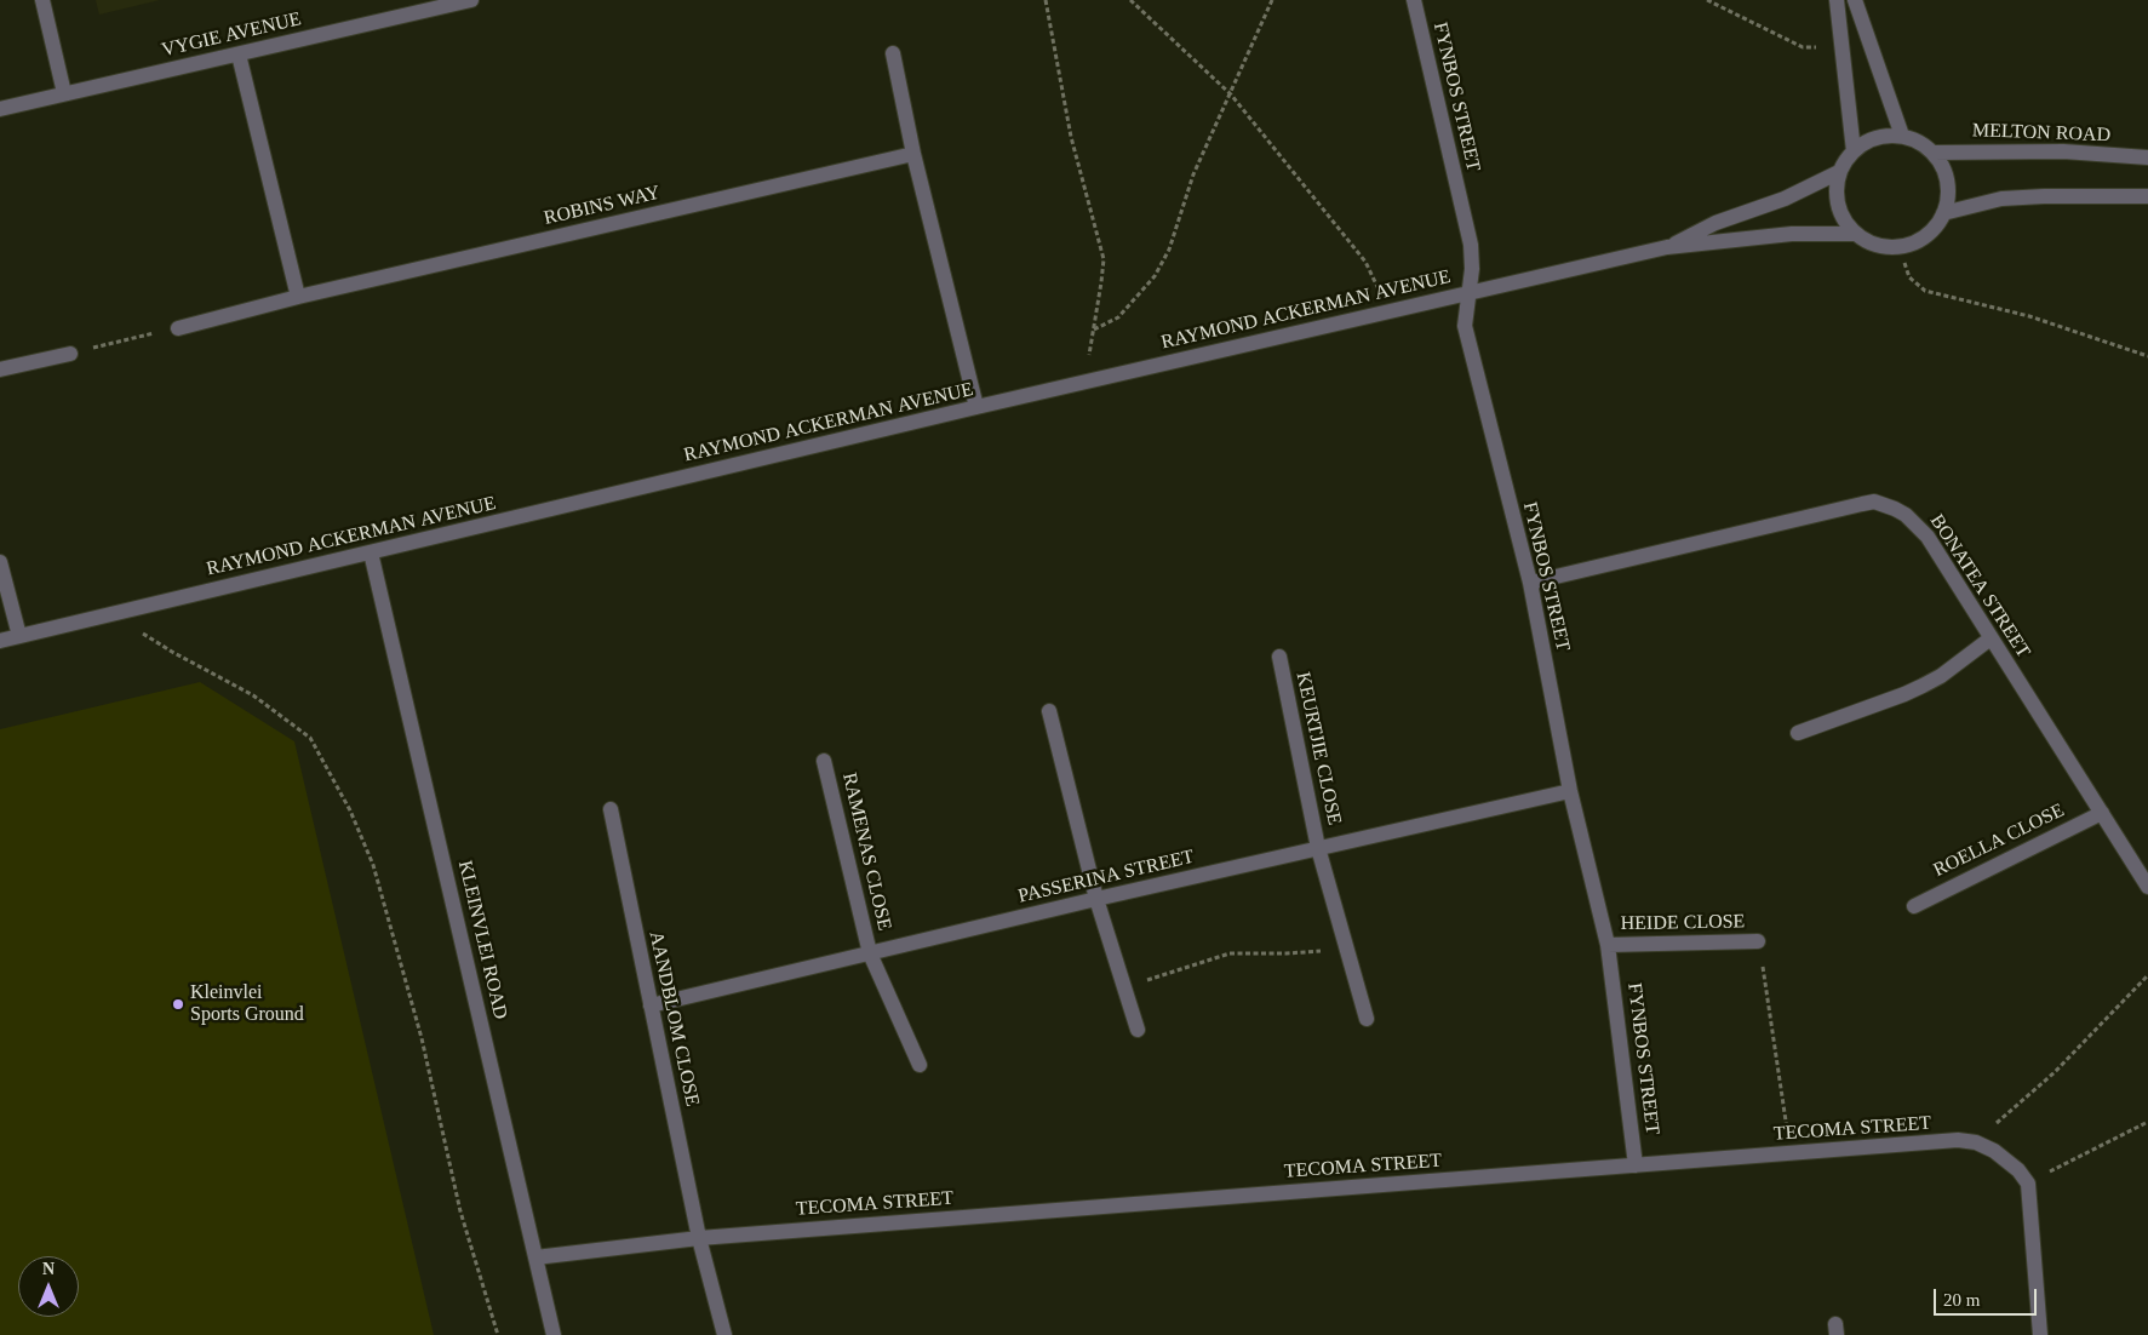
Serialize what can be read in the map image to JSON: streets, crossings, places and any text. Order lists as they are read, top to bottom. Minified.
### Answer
{"streets":{"street":["VYGIE AVENUE","FYNBOS STREET","MELTON ROAD","ROBINS WAY","RAYMOND ACKERMAN AVENUE","BONATEA STREET","KEURTJIE CLOSE","ROELLA CLOSE","RAMENAS CLOSE","PASSERINA STREET","HEIDE CLOSE","KLEINVLEI ROAD","AANDBLOM CLOSE","TECOMA STREET"]},"crossings":[["FYNBOS STREET","RAYMOND ACKERMAN AVENUE"],["FYNBOS STREET","BONATEA STREET"],["FYNBOS STREET","PASSERINA STREET"],["FYNBOS STREET","HEIDE CLOSE"],["FYNBOS STREET","TECOMA STREET"],["MELTON ROAD","RAYMOND ACKERMAN AVENUE"],["RAYMOND ACKERMAN AVENUE","KLEINVLEI ROAD"],["BONATEA STREET","ROELLA CLOSE"],["KEURTJIE CLOSE","PASSERINA STREET"],["RAMENAS CLOSE","PASSERINA STREET"],["PASSERINA STREET","AANDBLOM CLOSE"],["KLEINVLEI ROAD","TECOMA STREET"],["AANDBLOM CLOSE","TECOMA STREET"]],"places":["Kleinvlei Sports Ground"],"scale_bar":"20 m","north":"top"}
